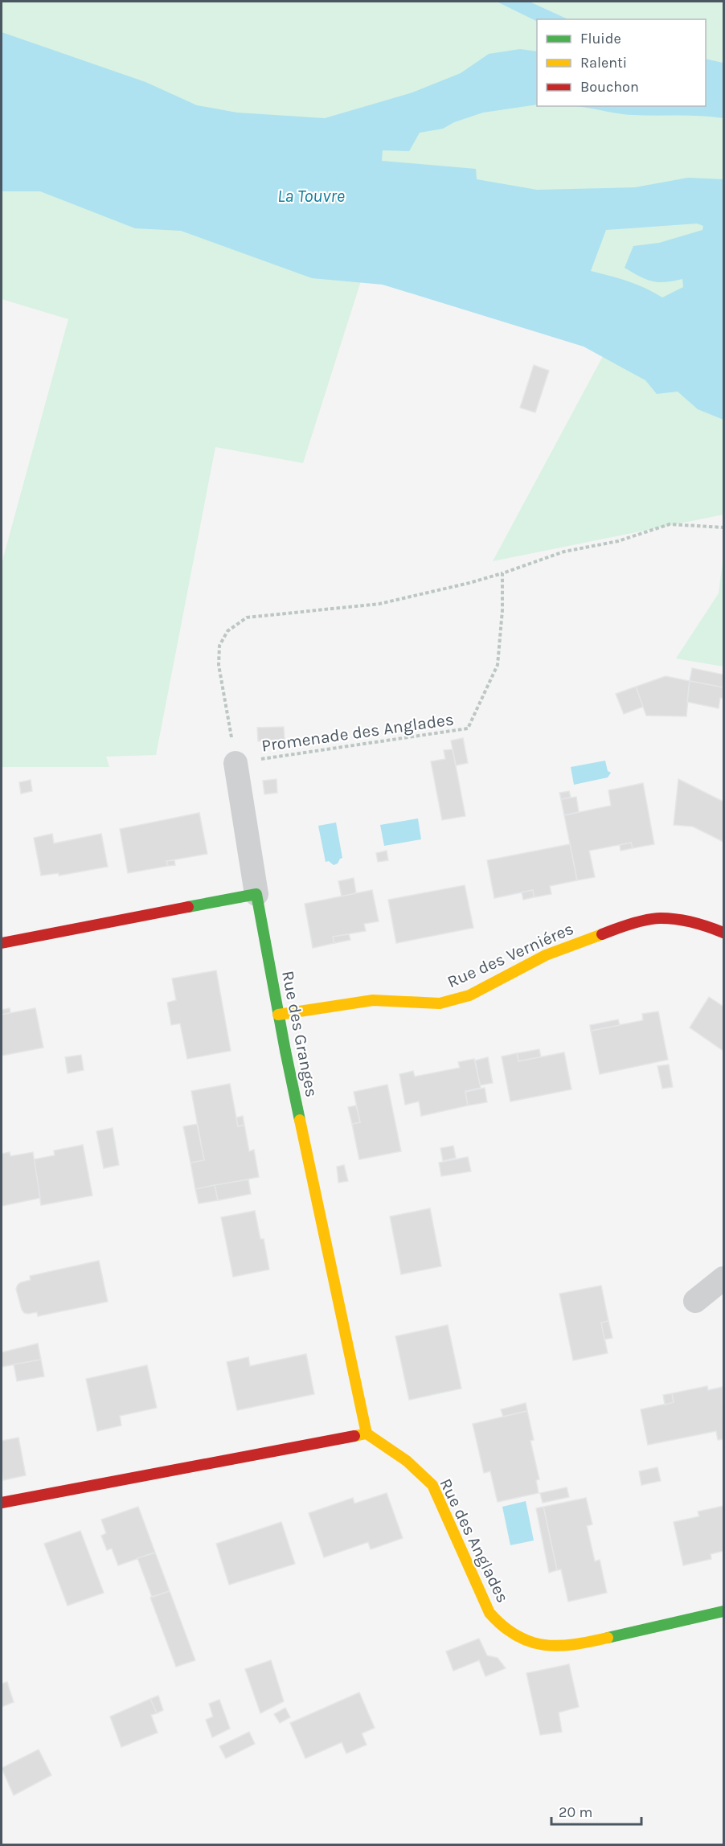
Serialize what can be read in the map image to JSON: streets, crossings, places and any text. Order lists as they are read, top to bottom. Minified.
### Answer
{"streets":{"street":["Rue des Verniéres","Rue des Granges","Rue des Anglades"],"path":["Promenade des Anglades"]},"crossings":[["Rue des Verniéres","Rue des Granges"],["Rue des Granges","Rue des Anglades"]],"water":["La Touvre"],"legend":["Fluide","Ralenti","Bouchon"],"scale_bar":"20 m"}
